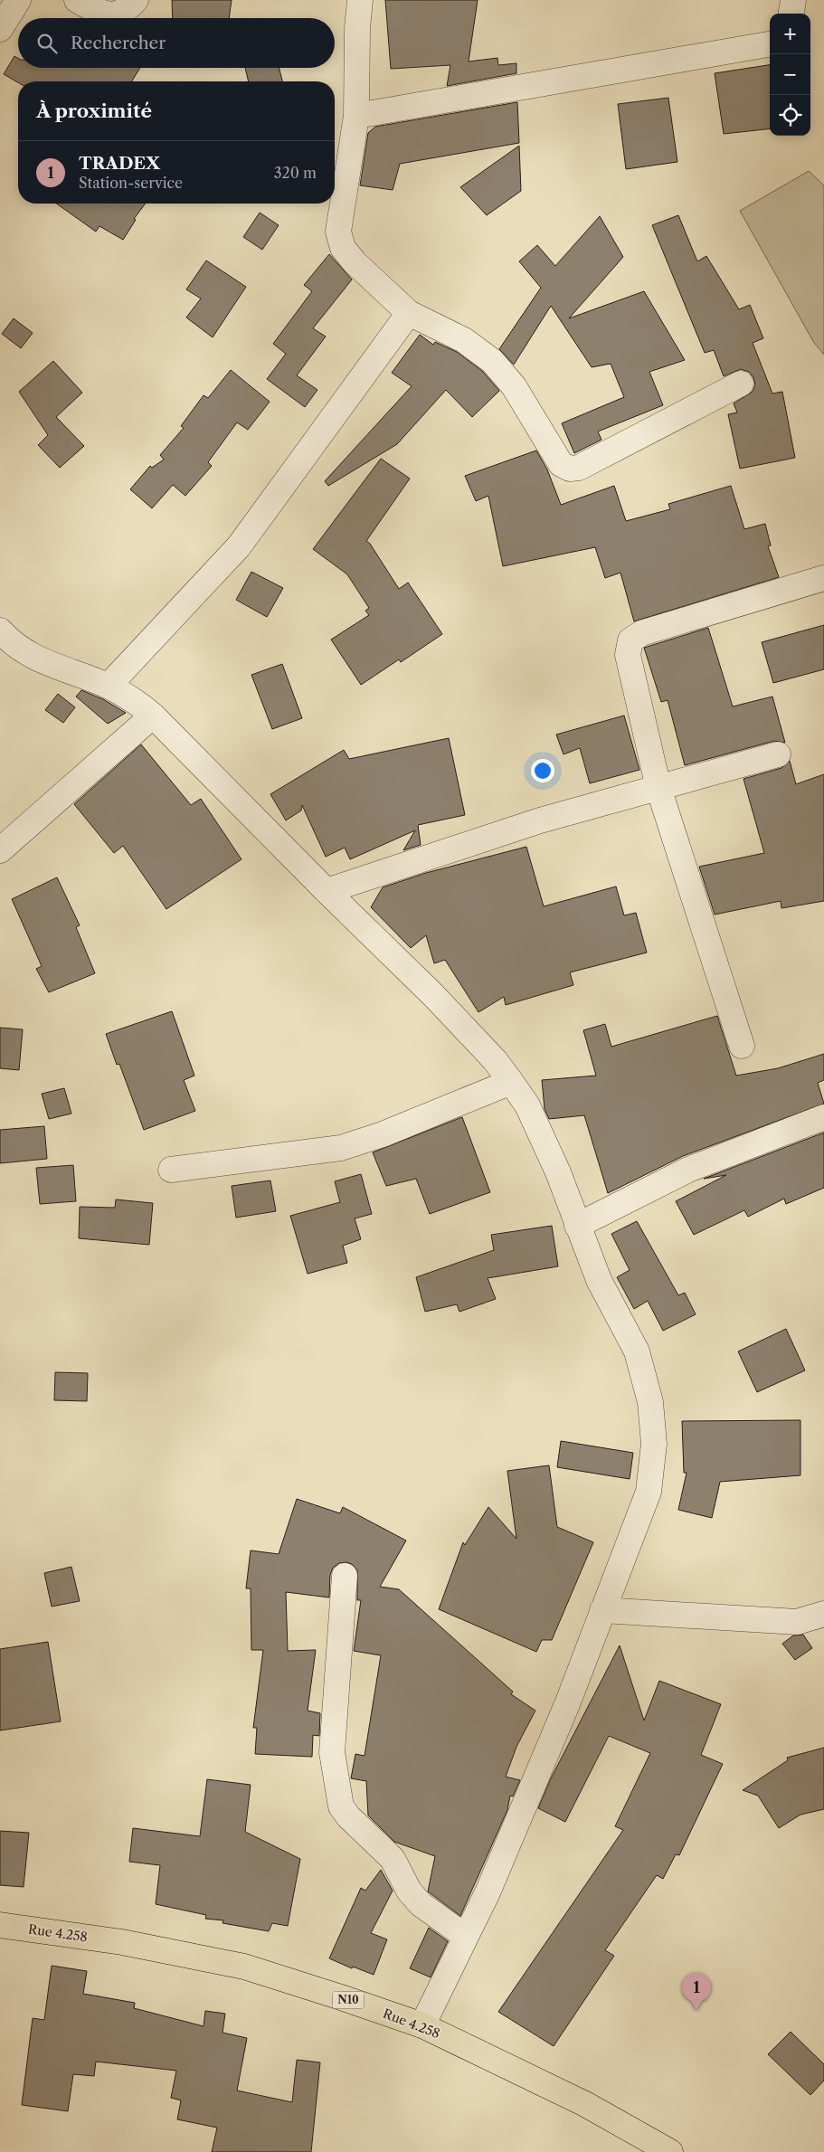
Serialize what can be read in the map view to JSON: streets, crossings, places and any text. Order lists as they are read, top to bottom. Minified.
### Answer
{"streets":{"highway":["Rue 4.258","N10"]},"page":{"map_buttons":["+","−"],"search":"Rechercher","heading":"À proximité","list":[{"mark":"1","name":"TRADEX","note":"Station-service","value":"320 m"}],"pins":"1"}}
